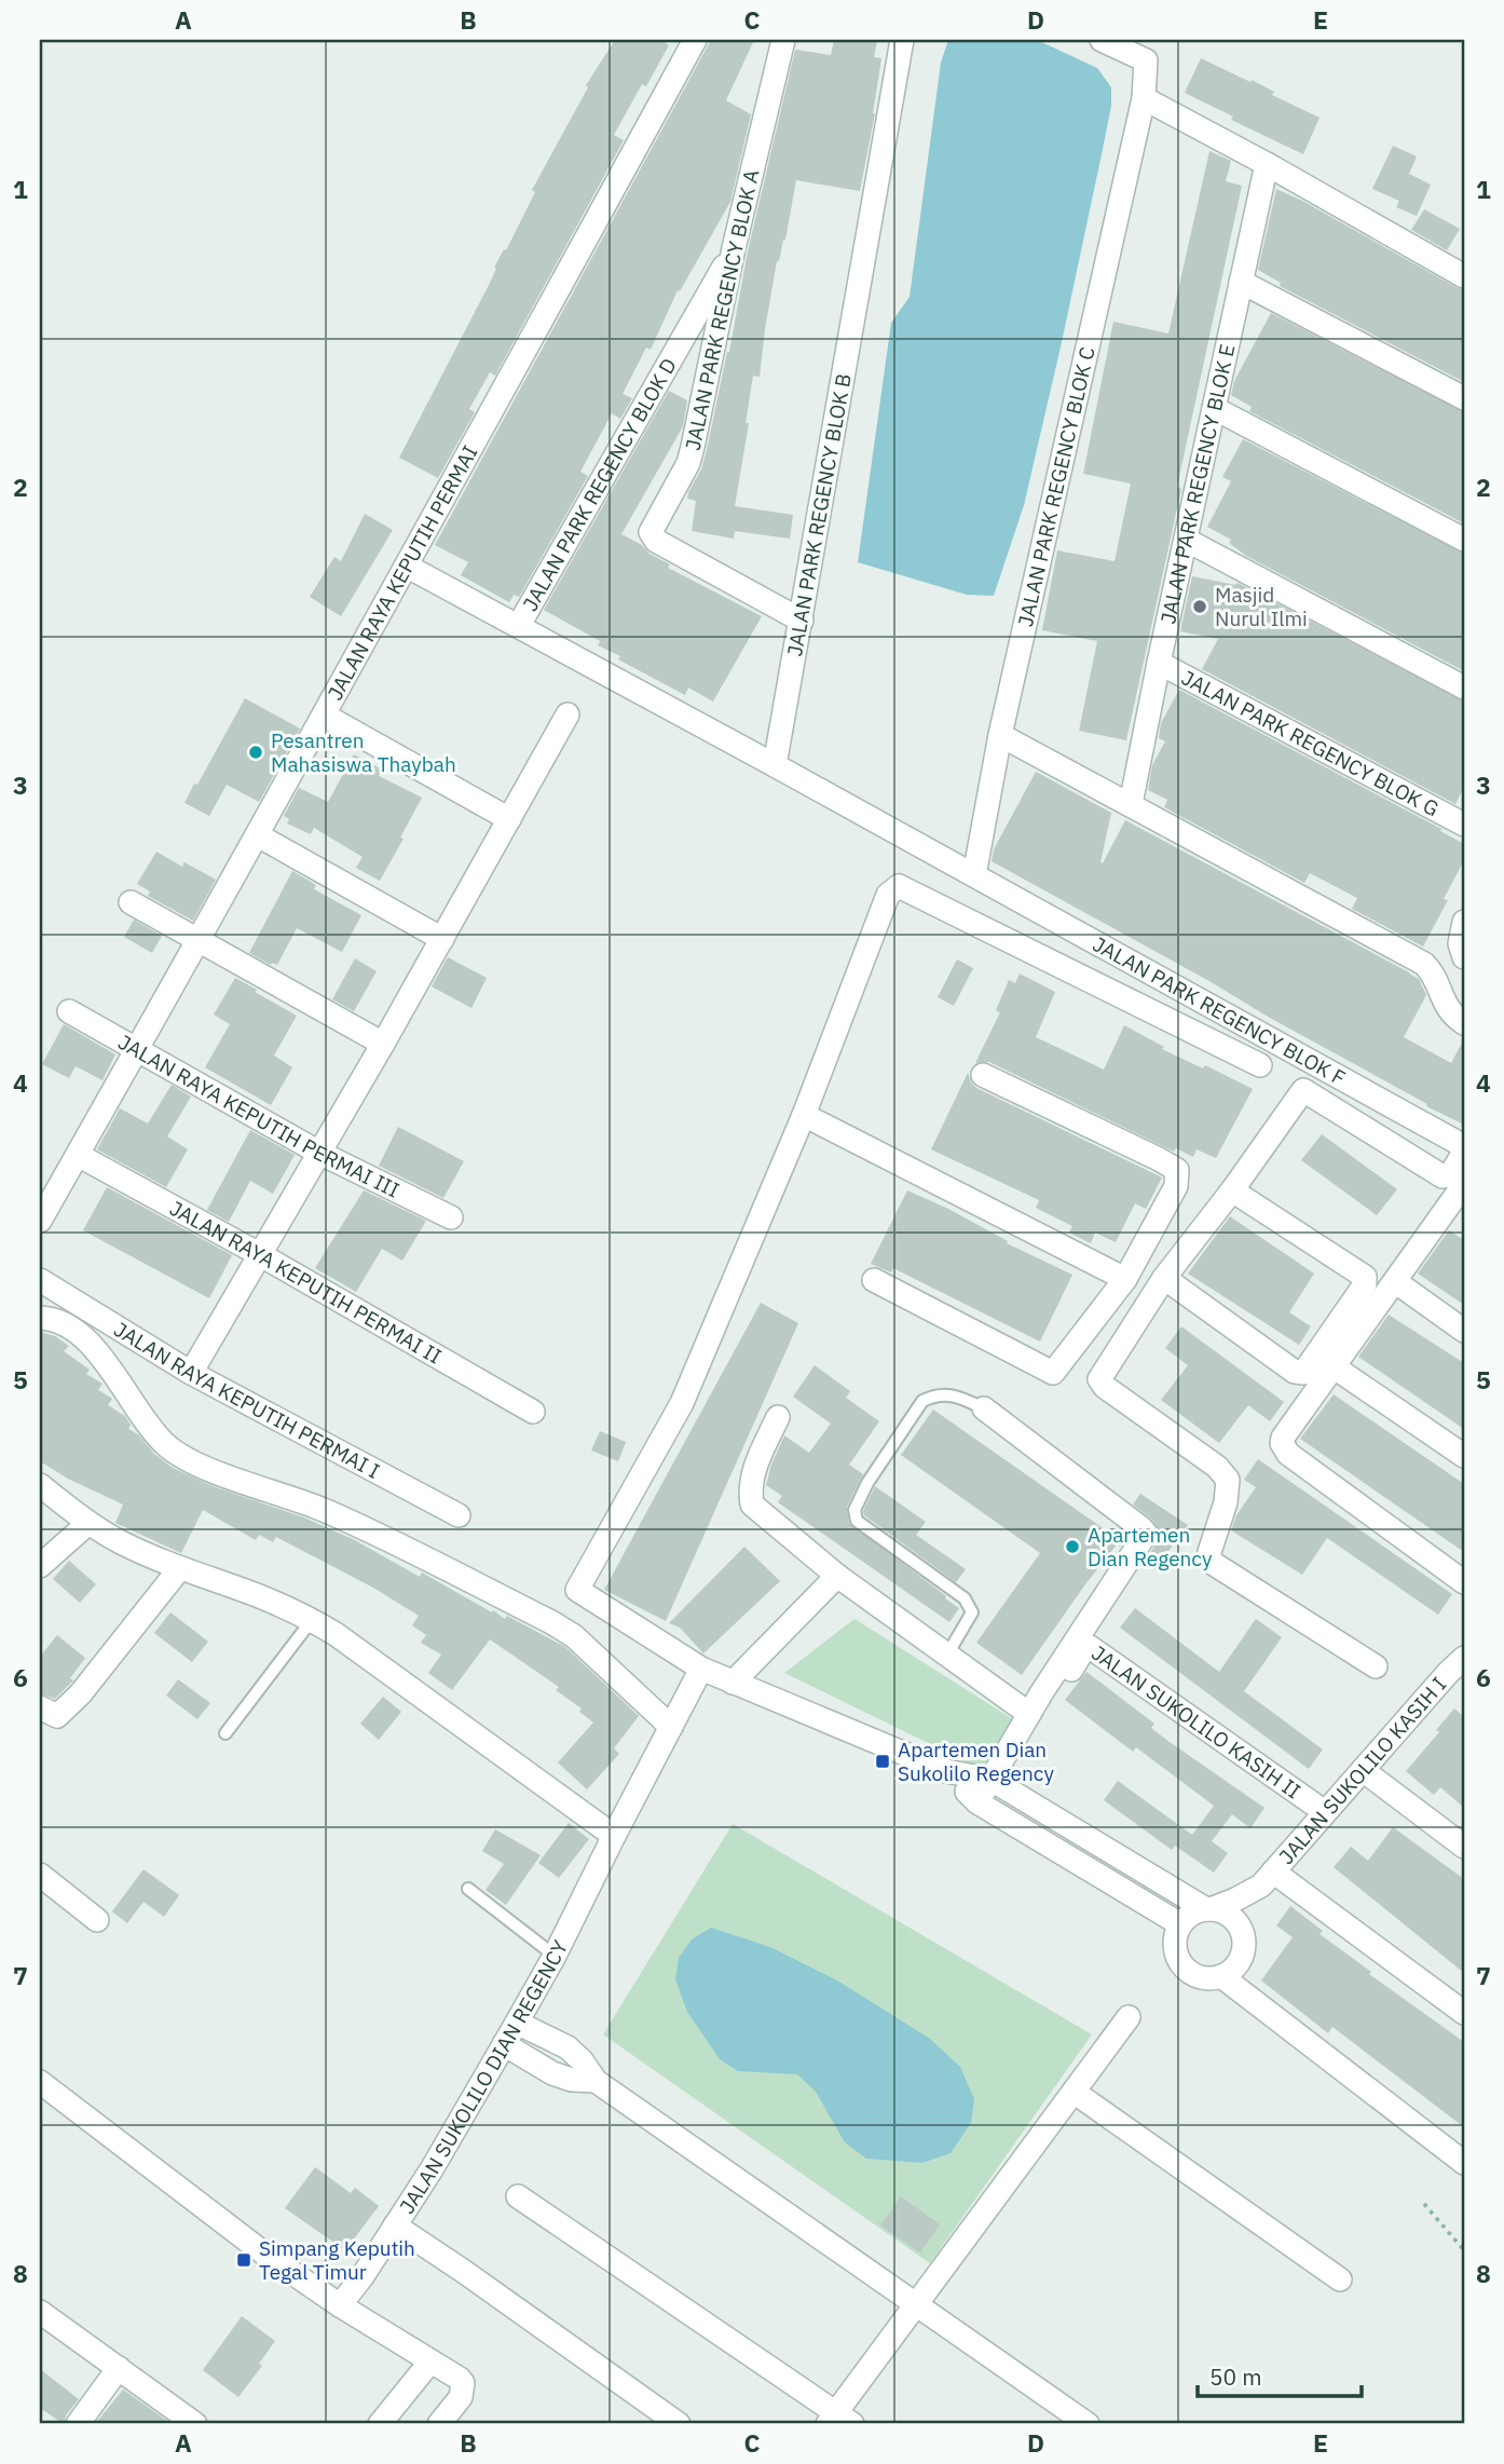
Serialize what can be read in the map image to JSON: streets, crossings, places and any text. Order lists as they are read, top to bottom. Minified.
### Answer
{"streets":{"street":["JALAN PARK REGENCY BLOK A","JALAN PARK REGENCY BLOK D","JALAN PARK REGENCY BLOK E","JALAN PARK REGENCY BLOK C","JALAN PARK REGENCY BLOK B","JALAN RAYA KEPUTIH PERMAI","JALAN PARK REGENCY BLOK G","JALAN PARK REGENCY BLOK F","JALAN RAYA KEPUTIH PERMAI III","JALAN RAYA KEPUTIH PERMAI II","JALAN RAYA KEPUTIH PERMAI I","JALAN SUKOLILO KASIH II","JALAN SUKOLILO KASIH I","JALAN SUKOLILO DIAN REGENCY"]},"crossings":[["JALAN PARK REGENCY BLOK A","JALAN PARK REGENCY BLOK D"],["JALAN PARK REGENCY BLOK A","JALAN PARK REGENCY BLOK B"],["JALAN PARK REGENCY BLOK D","JALAN PARK REGENCY BLOK B"],["JALAN PARK REGENCY BLOK E","JALAN PARK REGENCY BLOK G"],["JALAN PARK REGENCY BLOK C","JALAN PARK REGENCY BLOK F"],["JALAN RAYA KEPUTIH PERMAI","JALAN RAYA KEPUTIH PERMAI III"],["JALAN RAYA KEPUTIH PERMAI","JALAN RAYA KEPUTIH PERMAI II"],["JALAN SUKOLILO KASIH II","JALAN SUKOLILO KASIH I"]],"places":{"other":["Masjid Nurul Ilmi","Pesantren Mahasiswa Thaybah","Apartemen Dian Regency"],"transit":["Apartemen Dian Sukolilo Regency","Simpang Keputih Tegal Timur"]},"scale_bar":"50 m","grid":{"columns":["A","B","C","D","E"],"rows":["1","2","3","4","5","6","7","8"]}}
